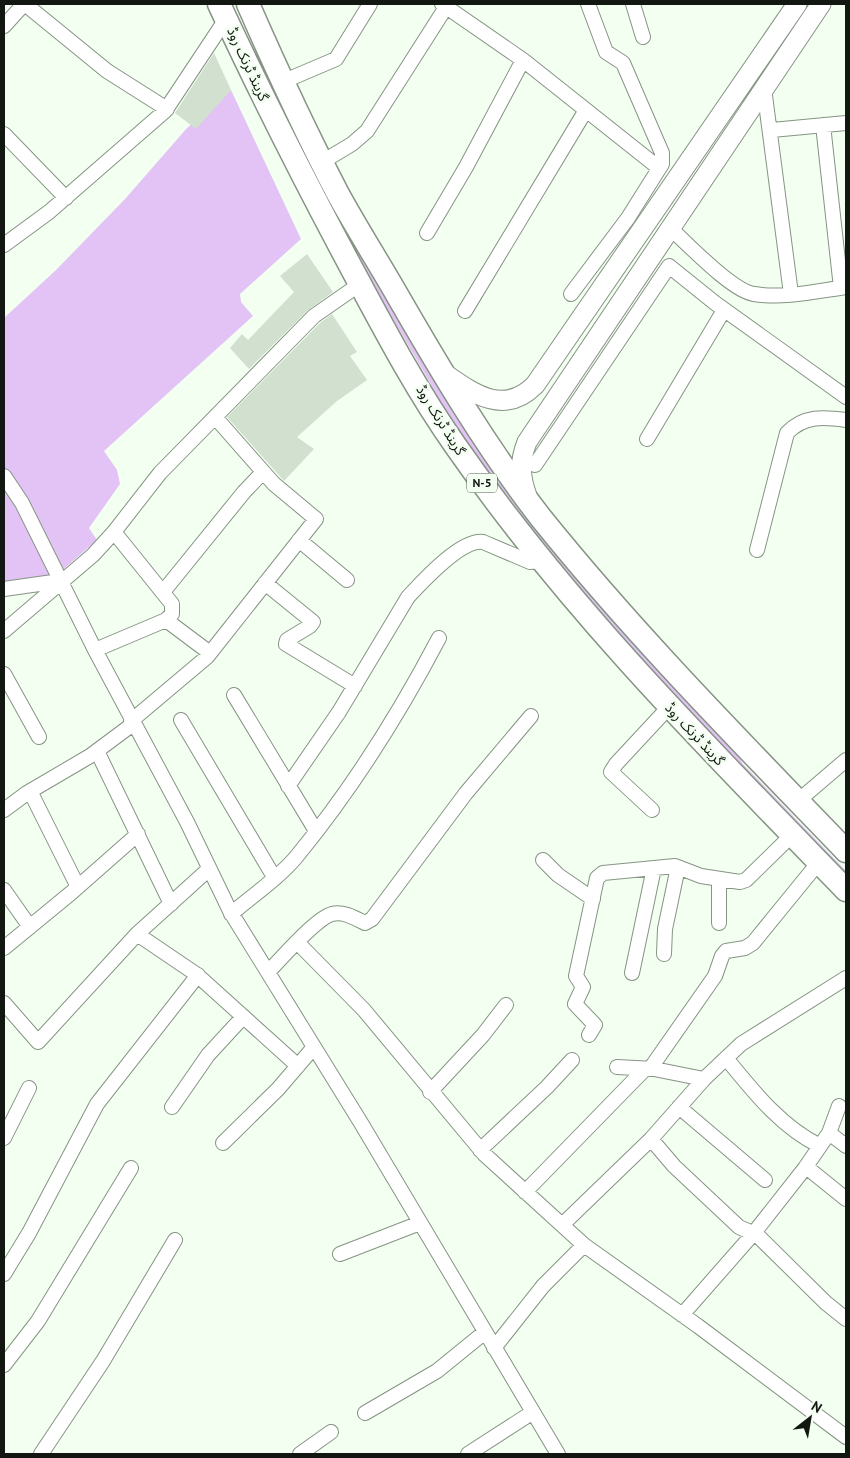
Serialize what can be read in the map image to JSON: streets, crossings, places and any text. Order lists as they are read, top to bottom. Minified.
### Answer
{"streets":{"highway":["گرینڈ ٹرنک روڈ","N-5"]},"north":"top right"}
